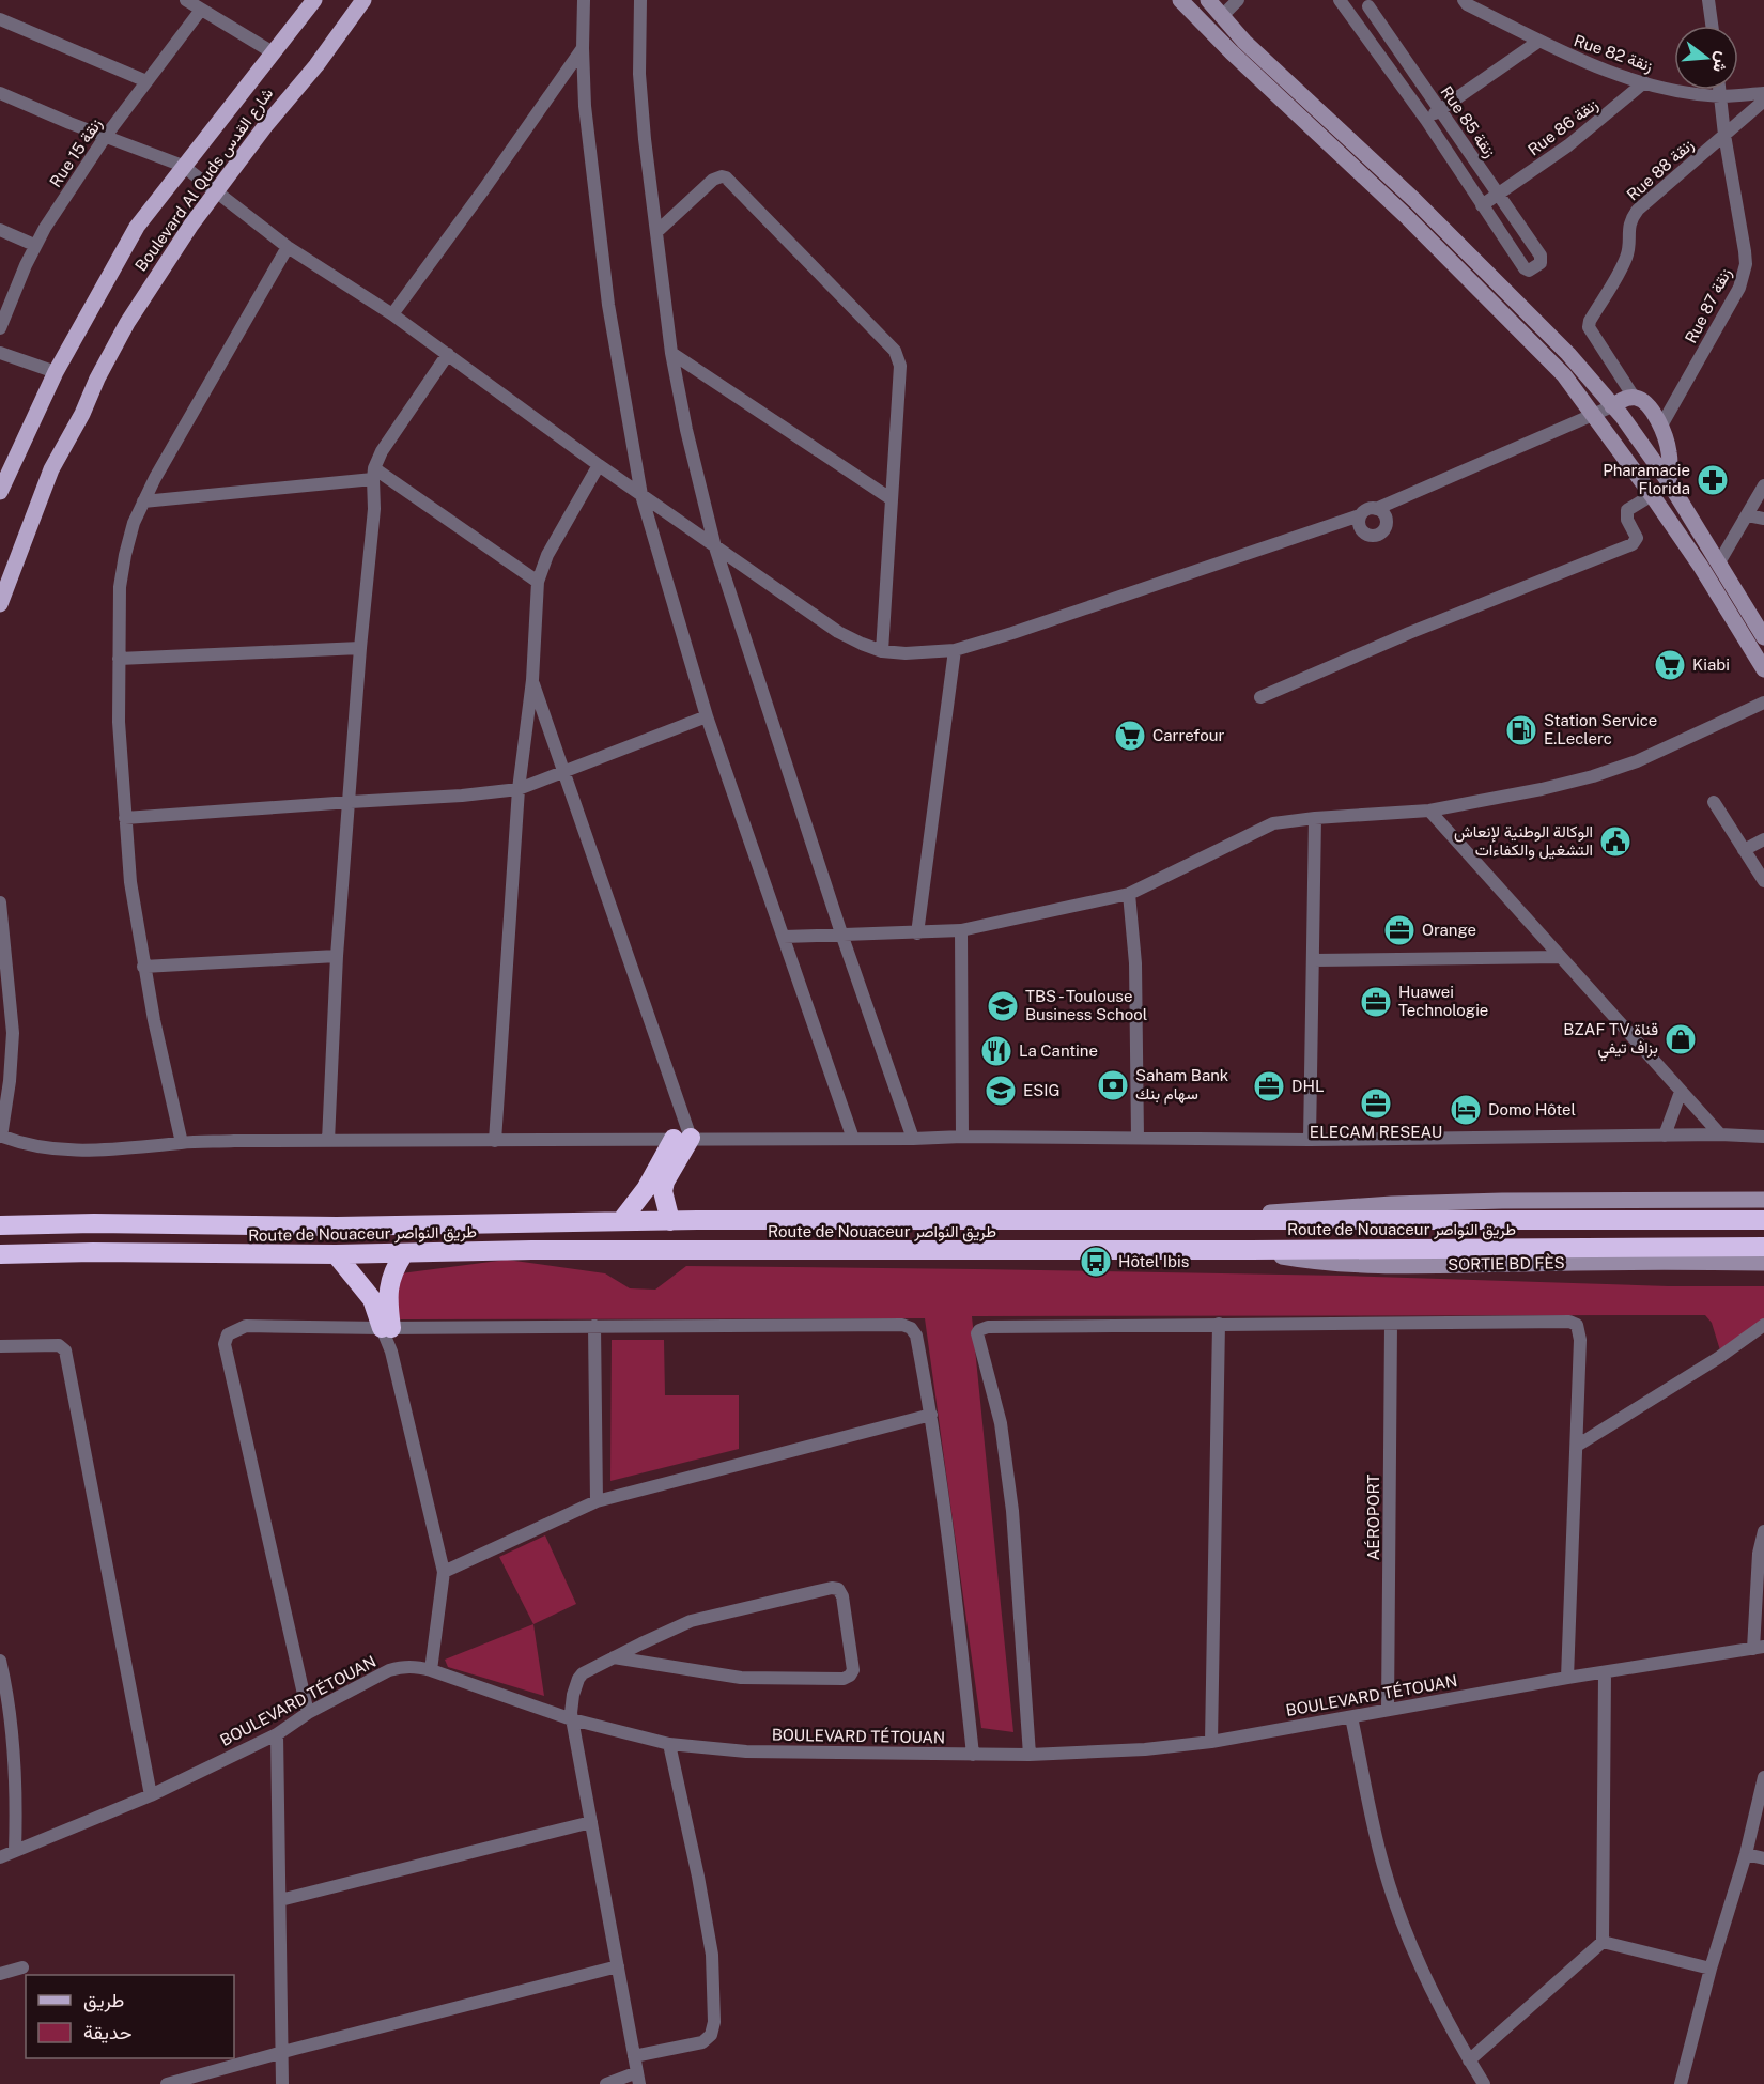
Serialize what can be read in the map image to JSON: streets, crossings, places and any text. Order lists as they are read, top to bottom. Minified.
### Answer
{"streets":{"highway":["Route de Nouaceur طريق النواصر"],"main road":["Boulevard Al Quds شارع القدس","SORTIE BD FÈS"],"street":["Rue 82 زنقة","Rue 85 زنقة","Rue 86 زنقة","Rue 15 زنقة","Rue 88 زنقة","Rue 87 زنقة","AÉROPORT","BOULEVARD TÉTOUAN"]},"crossings":[["Rue 82 زنقة","Rue 86 زنقة"],["Rue 82 زنقة","Rue 87 زنقة"],["Rue 85 زنقة","Rue 86 زنقة"],["Rue 88 زنقة","Rue 87 زنقة"],["Route de Nouaceur طريق النواصر","SORTIE BD FÈS"],["AÉROPORT","BOULEVARD TÉTOUAN"]],"places":{"pharmacy":["Pharamacie Florida"],"supermarket":["Kiabi","Carrefour"],"fuel station":["Station Service E.Leclerc"],"public building":["الوكالة الوطنية لإنعاش التشغيل والكفاءات"],"office":["Orange","Huawei Technologie","DHL","ELECAM RESEAU"],"school or university":["TBS - Toulouse Business School","ESIG"],"shop":["BZAF TV قناة بزاف تيفي"],"restaurant":["La Cantine"],"bank":["Saham Bank سهام بنك"],"hotel":["Domo Hôtel"],"bus stop":["Hôtel Ibis"]},"legend":["طريق","حديقة"],"north":"right"}
